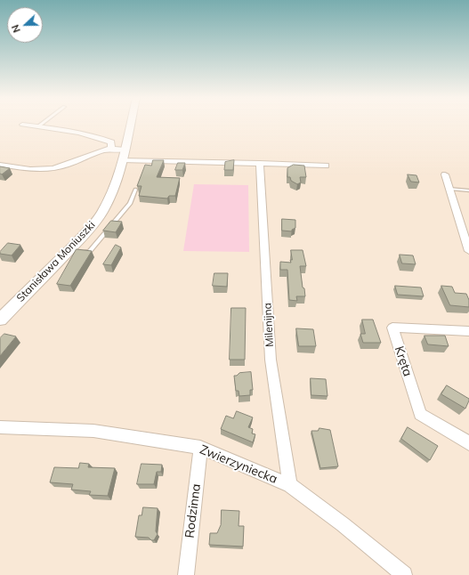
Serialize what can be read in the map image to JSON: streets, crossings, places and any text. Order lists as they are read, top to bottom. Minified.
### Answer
{"streets":{"main road":["Stanisława Moniuszki"],"street":["Milenijna","Kręta","Zwierzyniecka","Rodzinna"]},"crossings":[["Milenijna","Zwierzyniecka"],["Zwierzyniecka","Rodzinna"]],"north":"left"}
